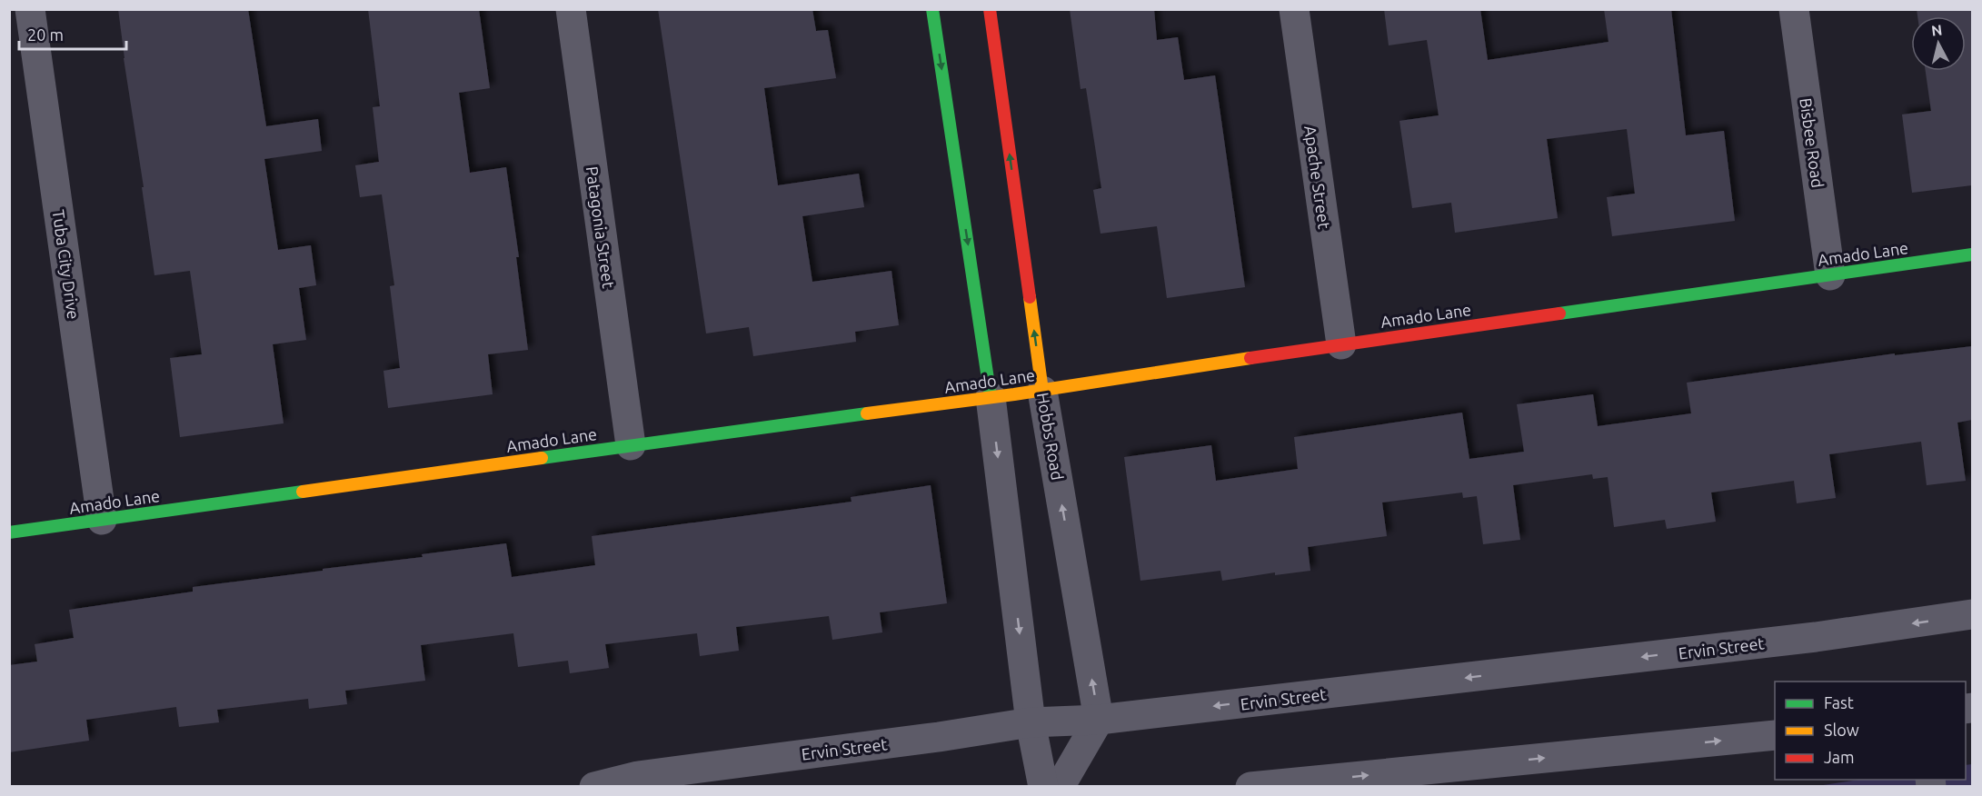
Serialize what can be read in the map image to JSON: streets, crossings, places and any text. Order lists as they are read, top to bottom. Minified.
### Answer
{"streets":{"street":["Bisbee Road","Apache Street","Patagonia Street","Amado Lane","Tuba City Drive","Hobbs Road","Ervin Street"]},"crossings":[["Bisbee Road","Amado Lane"],["Apache Street","Amado Lane"],["Patagonia Street","Amado Lane"],["Amado Lane","Tuba City Drive"],["Amado Lane","Hobbs Road"],["Hobbs Road","Ervin Street"]],"legend":["Fast","Slow","Jam"],"scale_bar":"20 m","north":"top"}
